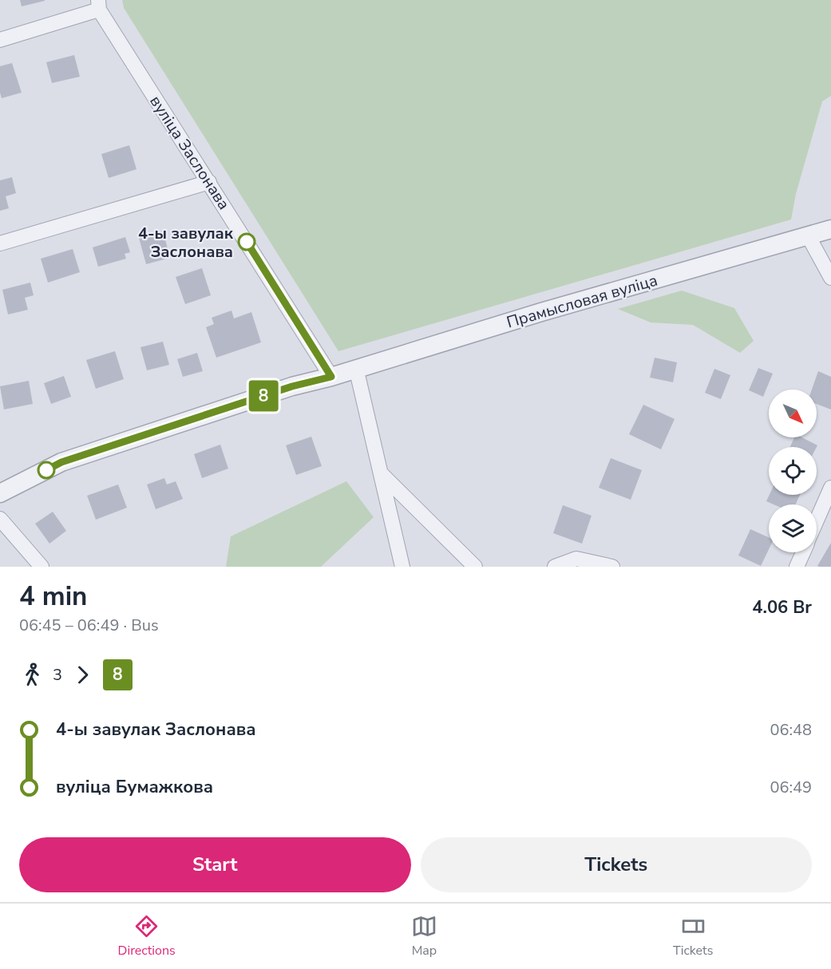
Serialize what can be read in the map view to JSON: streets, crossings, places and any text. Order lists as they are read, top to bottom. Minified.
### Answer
{"streets":{"street":["вуліца Заслонава","Прамысловая вуліца"]},"crossings":[["вуліца Заслонава","Прамысловая вуліца"]],"places":["4-ы завулак Заслонава"],"lines":["bus line 8"],"north":"bottom right","page":{"on_map":"8","heading":["4 min","06:45 – 06:49 · Bus","4.06 Br"],"legs":["3","8"],"list":[{"name":"4-ы завулак Заслонава","value":"06:48"},{"name":"вуліца Бумажкова","value":"06:49"}],"buttons":["Start","Tickets"],"tabs":["Directions","Map","Tickets"]}}
